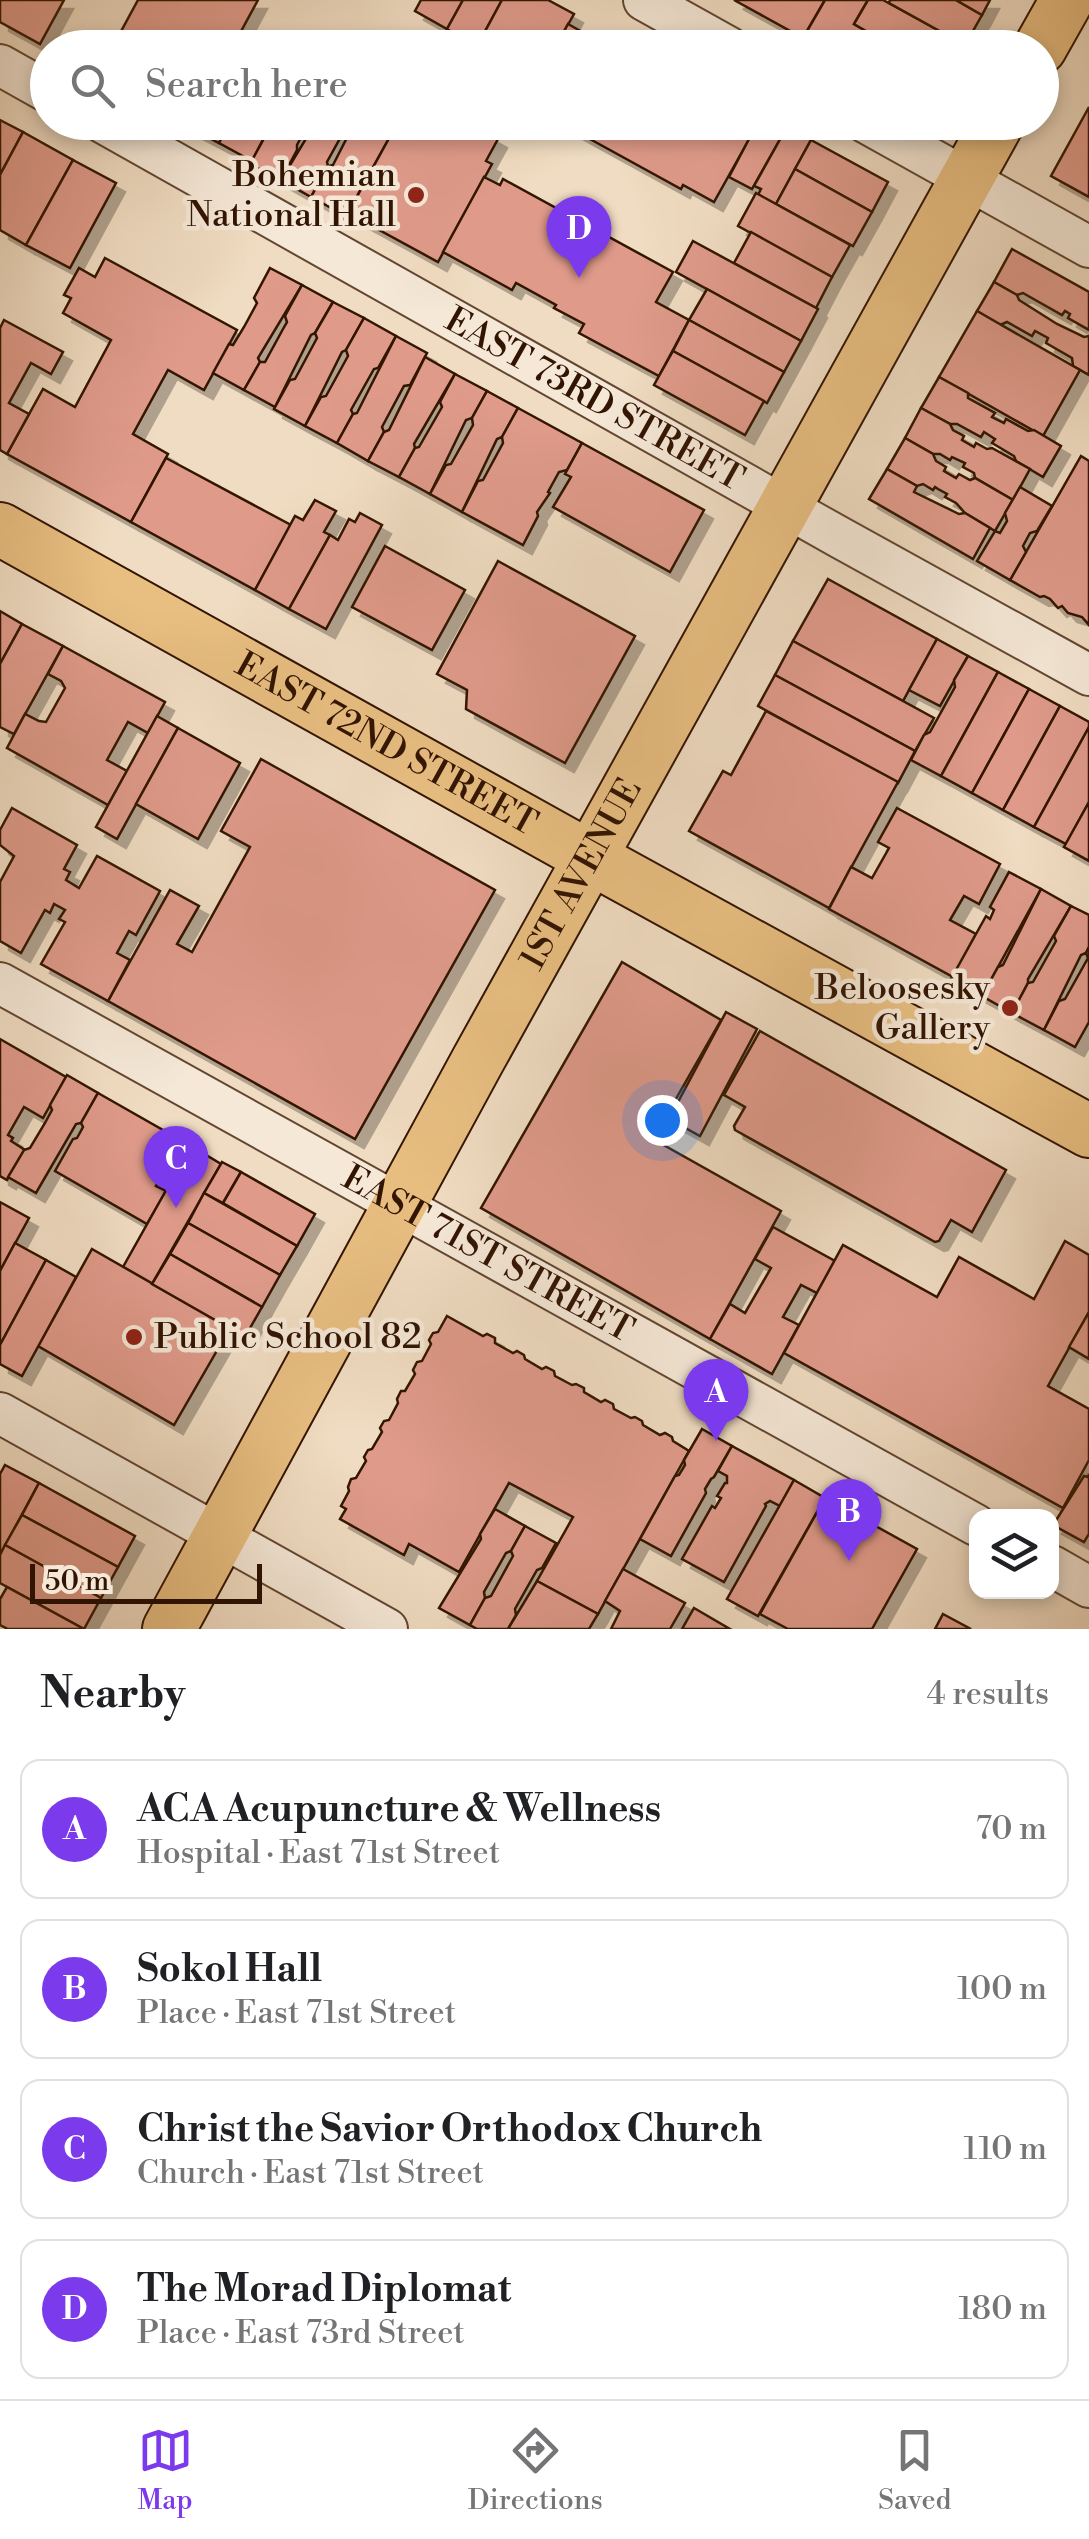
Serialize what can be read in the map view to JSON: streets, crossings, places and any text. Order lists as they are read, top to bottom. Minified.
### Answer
{"streets":{"main road":["EAST 72ND STREET","1ST AVENUE"],"street":["EAST 73RD STREET","EAST 71ST STREET"]},"crossings":[["EAST 73RD STREET","1ST AVENUE"],["EAST 72ND STREET","1ST AVENUE"],["1ST AVENUE","EAST 71ST STREET"]],"places":["Bohemian National Hall","Beloosesky Gallery","Public School 82"],"scale_bar":"50 m","page":{"search":"Search here","pins":["D","C","A","B"],"scale":"50 m","heading":["Nearby","4 results"],"list":[{"mark":"A","name":"ACA Acupuncture & Wellness","note":"Hospital · East 71st Street","value":"70 m"},{"mark":"B","name":"Sokol Hall","note":"Place · East 71st Street","value":"100 m"},{"mark":"C","name":"Christ the Savior Orthodox Church","note":"Church · East 71st Street","value":"110 m"},{"mark":"D","name":"The Morad Diplomat","note":"Place · East 73rd Street","value":"180 m"}],"nav":["Map","Directions","Saved"]}}
